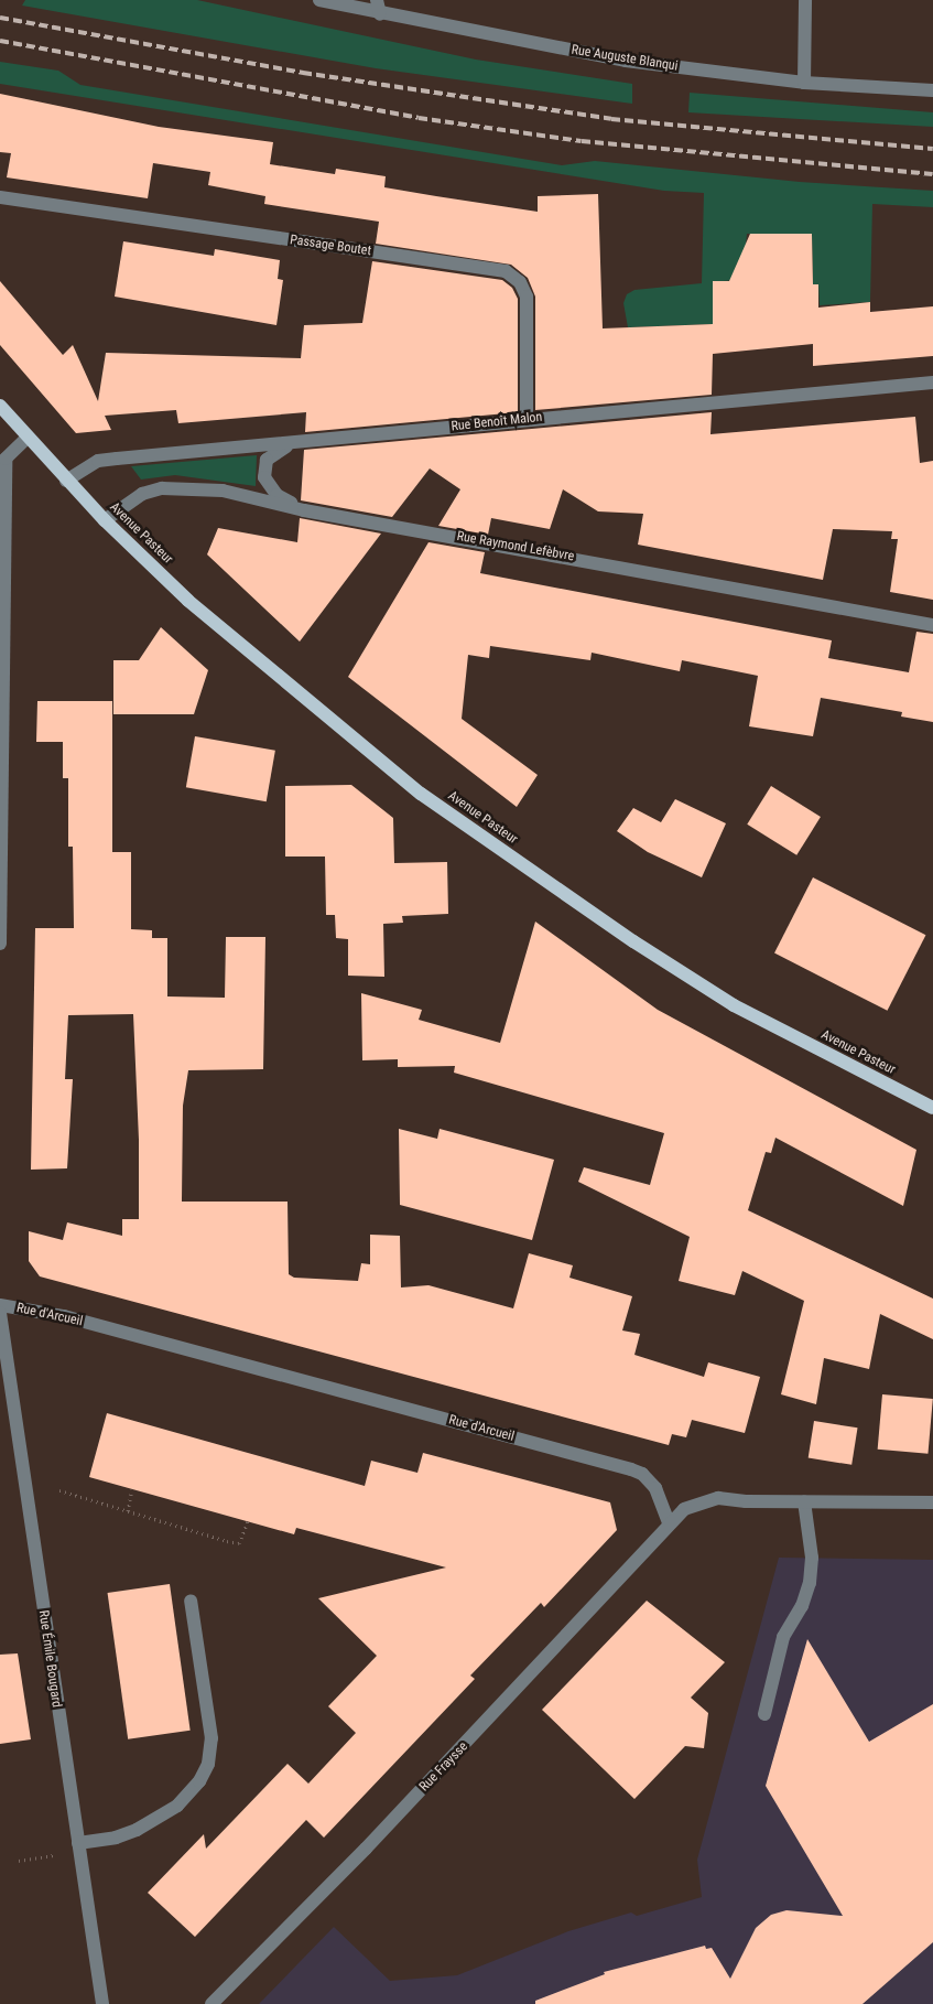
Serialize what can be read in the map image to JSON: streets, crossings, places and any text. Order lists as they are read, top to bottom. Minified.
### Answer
{"streets":{"main road":["Avenue Pasteur"],"street":["Rue Auguste Blanqui","Passage Boutet","Rue Benoît Malon","Rue Raymond Lefèbvre","Rue d'Arcueil","Rue Émile Bougard","Rue Fraysse"]},"crossings":[["Passage Boutet","Rue Benoît Malon"],["Rue Benoît Malon","Avenue Pasteur"],["Avenue Pasteur","Rue Raymond Lefèbvre"],["Rue d'Arcueil","Rue Fraysse"]]}
